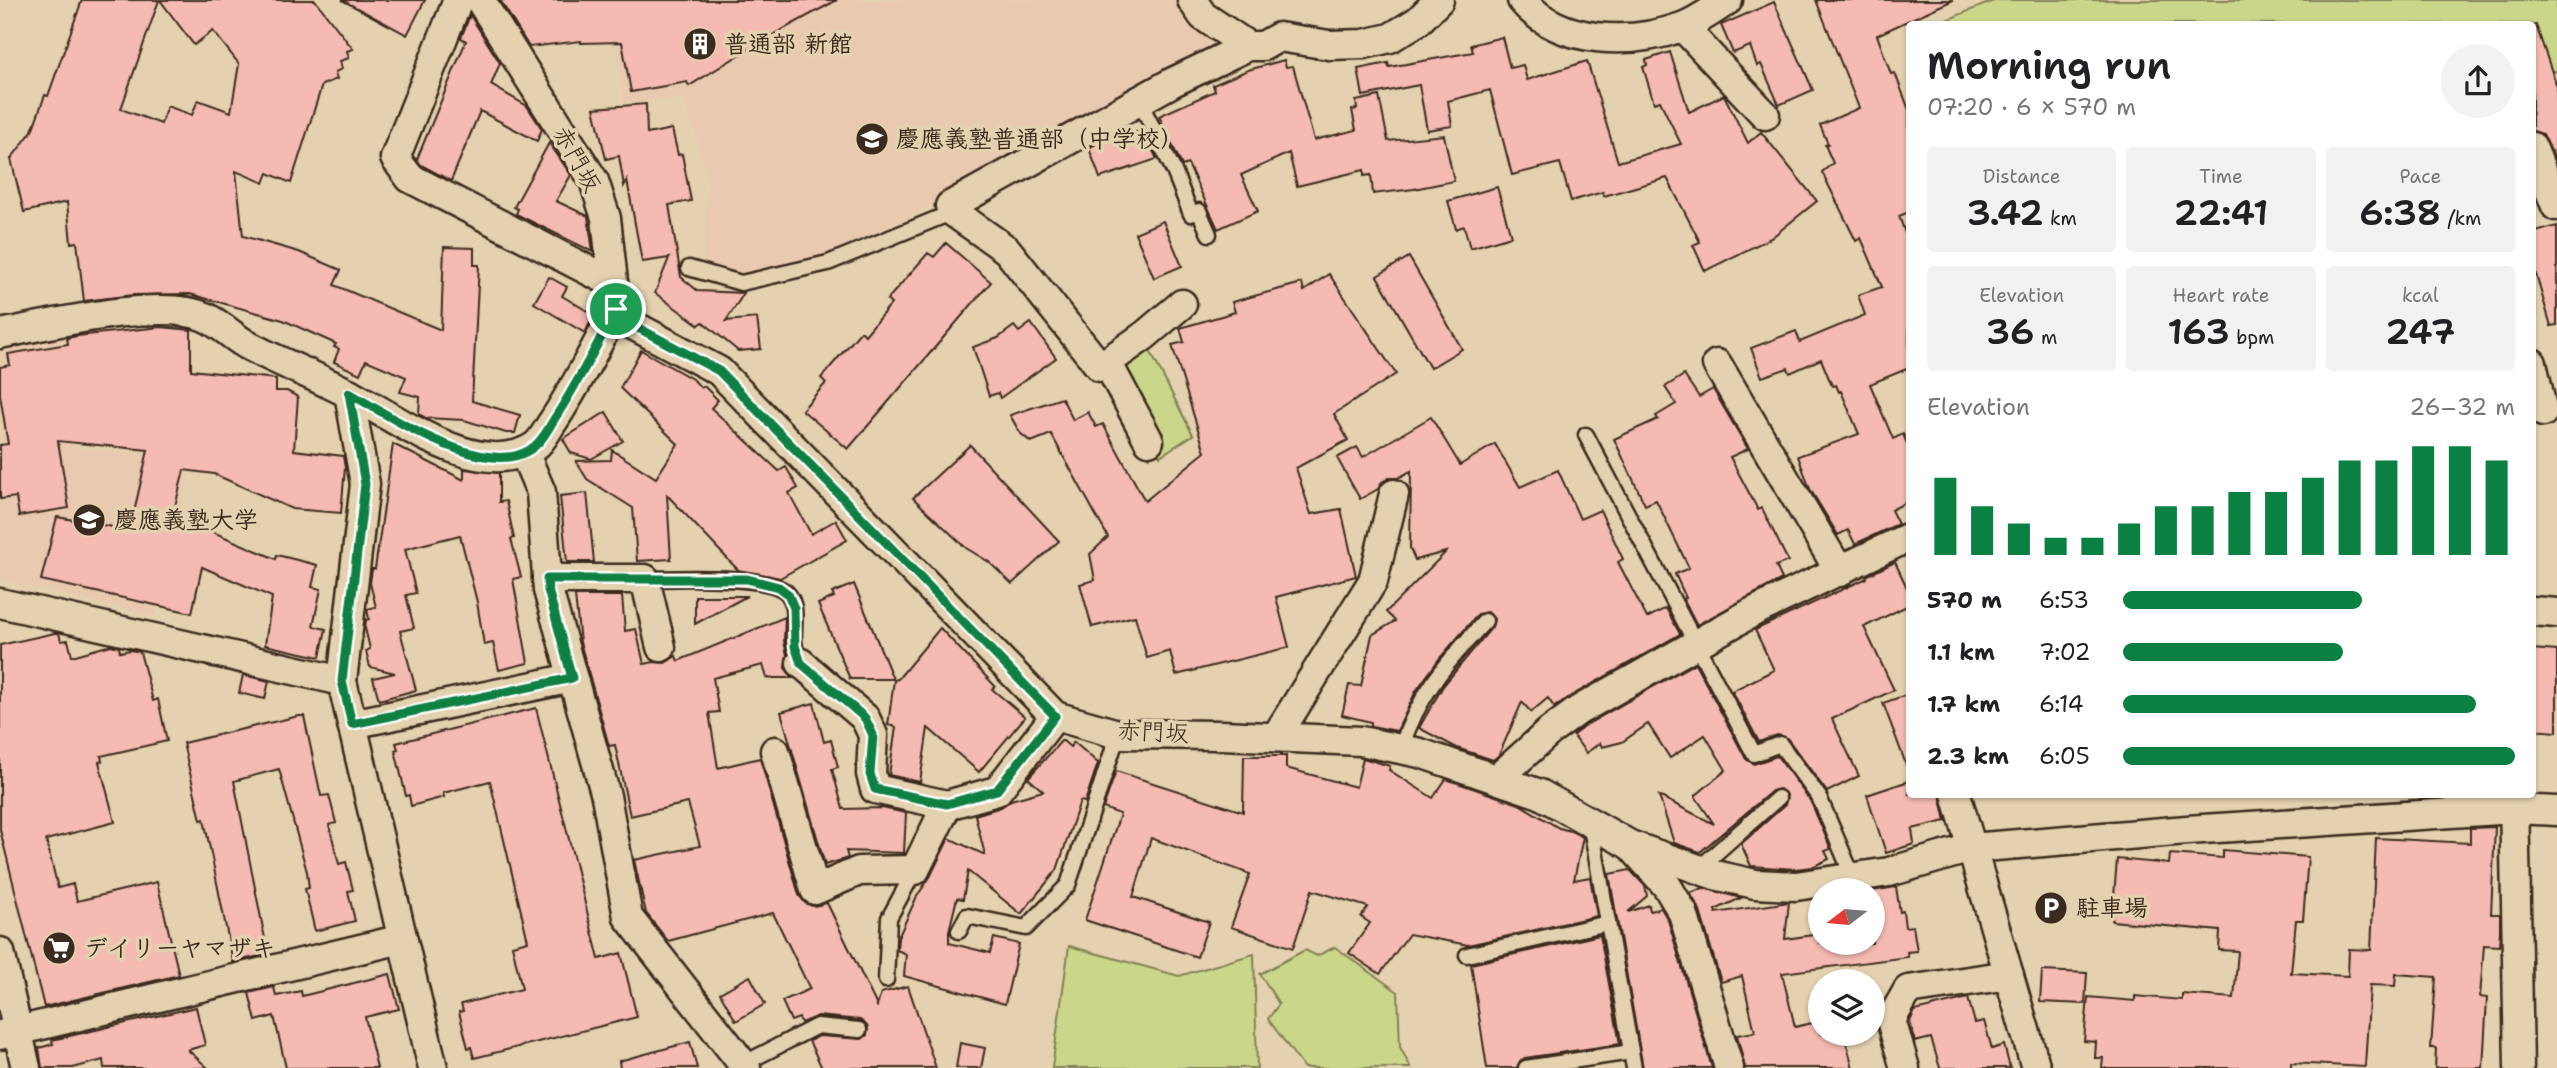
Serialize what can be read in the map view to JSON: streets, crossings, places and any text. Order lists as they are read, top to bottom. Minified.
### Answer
{"streets":{"street":["赤門坂"]},"places":{"building":["普通部 新館"],"school or university":["慶應義塾普通部（中学校）","慶應義塾大学"],"parking":["駐車場"],"supermarket":["デイリーヤマザキ"]},"north":"left","page":{"heading":["Morning run","07:20 · 6 × 570 m"],"stats":[["Distance","3.42 km"],["Time","22:41"],["Pace","6:38 /km"],["Elevation","36 m"],["Heart rate","163 bpm"],["kcal","247"]],"chart":["Elevation","26–32 m"],"list":[{"name":"570 m","note":"6:53"},{"name":"1.1 km","note":"7:02"},{"name":"1.7 km","note":"6:14"},{"name":"2.3 km","note":"6:05"}]}}
